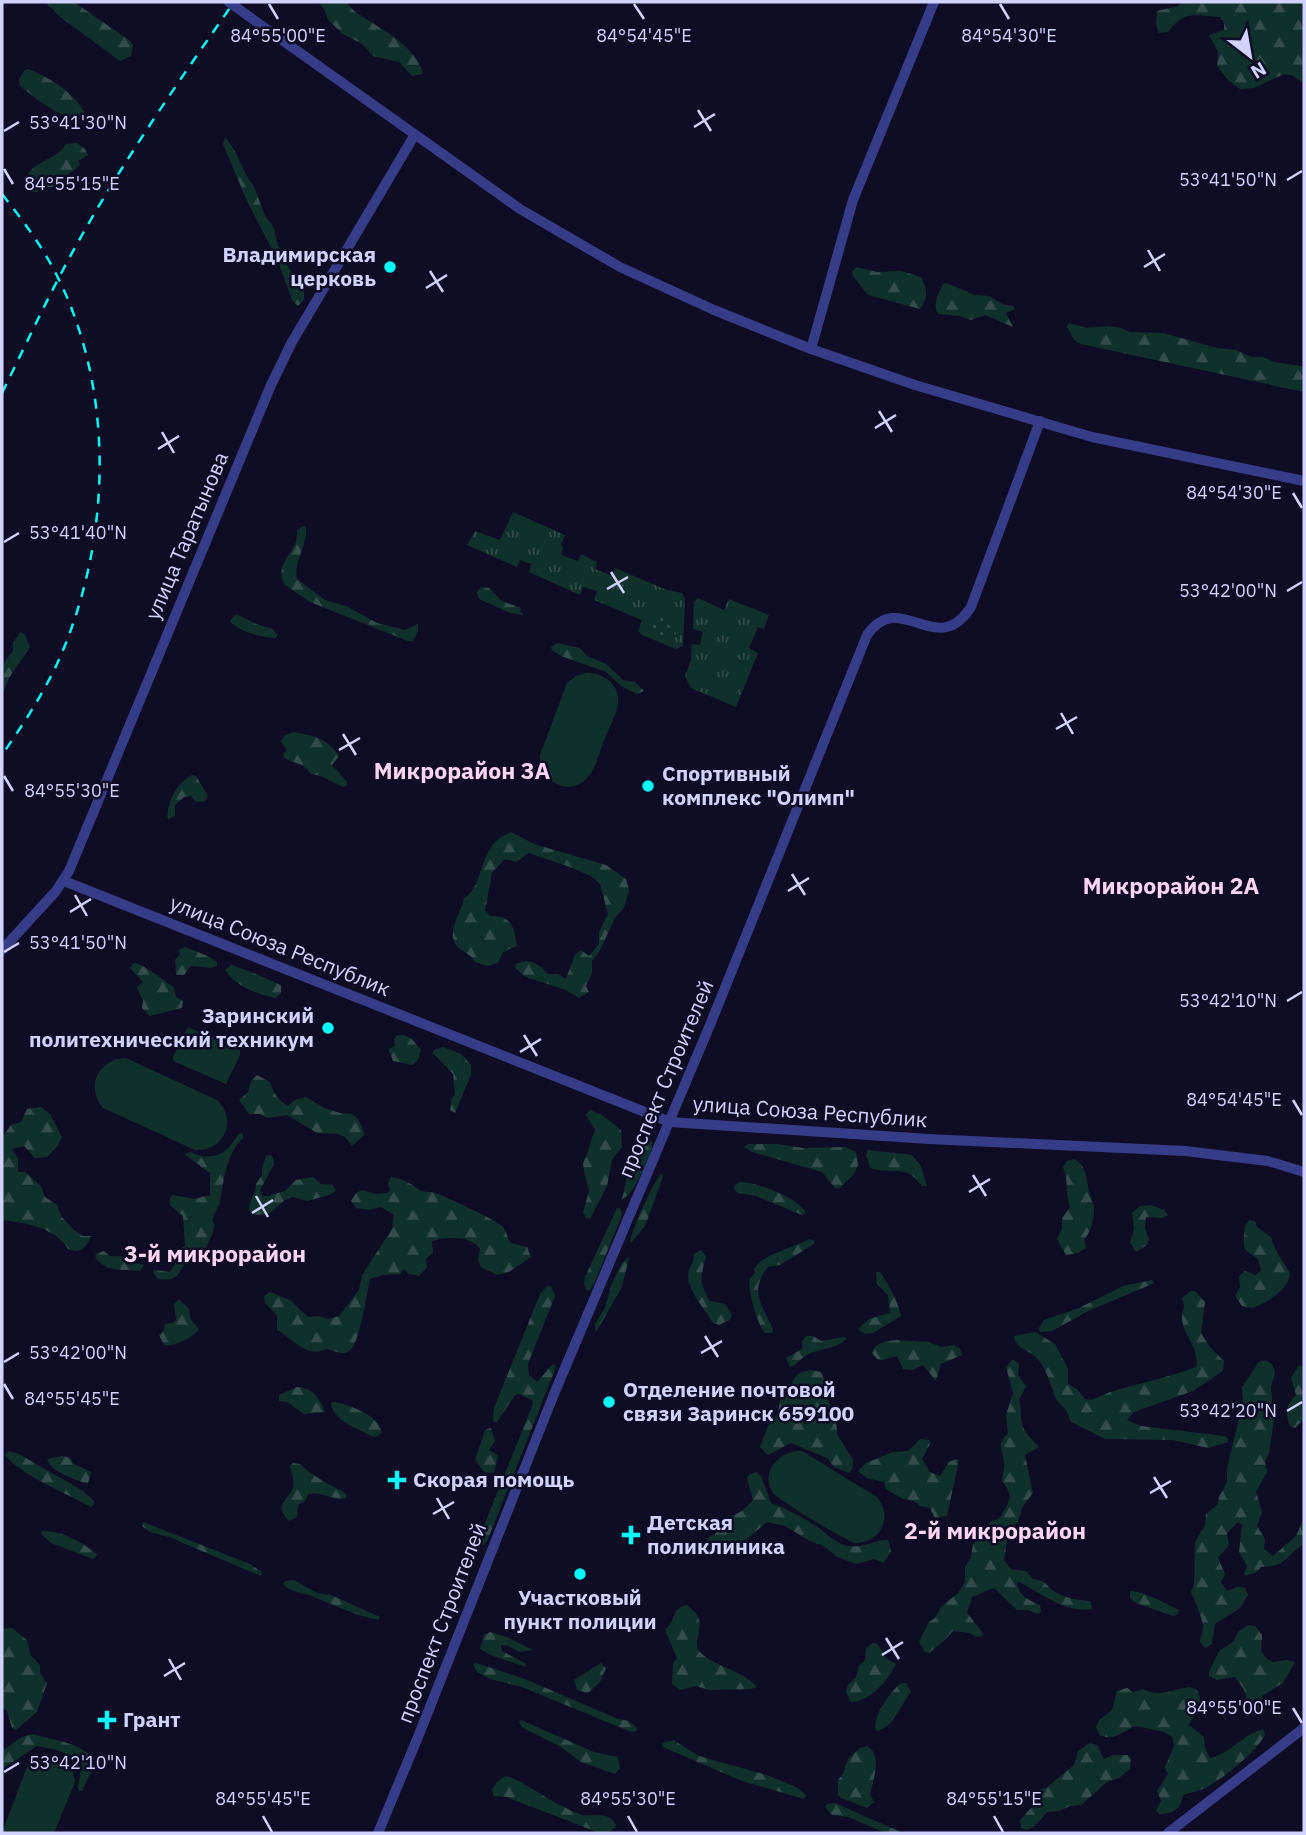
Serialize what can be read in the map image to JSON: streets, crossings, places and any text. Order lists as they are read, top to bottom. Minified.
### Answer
{"streets":{"street":["улица Таратынова","улица Союза Республик","проспект Строителей"]},"crossings":[["улица Таратынова","улица Союза Республик"],["улица Союза Республик","проспект Строителей"]],"districts":["Микрорайон 3А","Микрорайон 2А","3-й микрорайон","2-й микрорайон"],"places":{"other":["Владимирская церковь","Спортивный комплекс \"Олимп\"","Заринский политехнический техникум","Отделение почтовой связи Заринск 659100","Участковый пункт полиции"],"health":["Скорая помощь","Детская поликлиника","Грант"]},"north":"bottom right","coordinates":["84°55'00\"E","84°54'45\"E","84°54'30\"E","53°41'30\"N","53°41'50\"N","84°55'15\"E","53°41'40\"N","53°42'00\"N","84°55'30\"E","53°42'10\"N","84°55'45\"E","53°42'20\"N"]}
